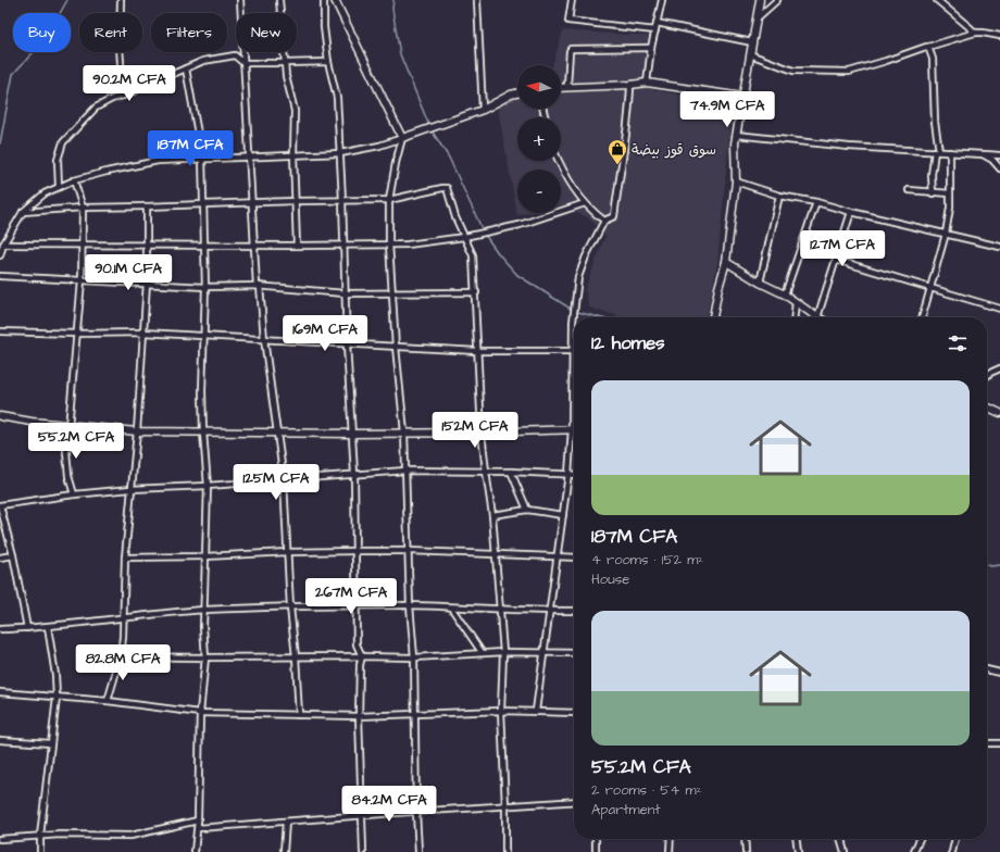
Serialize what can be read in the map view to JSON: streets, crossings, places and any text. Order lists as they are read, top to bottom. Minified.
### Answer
{"places":{"shop":["سوق قوز بيضة"]},"north":"left","page":{"chip":["Buy","Rent","Filters","New"],"map_buttons":["+","−"],"price":["90.2M CFA","74.9M CFA","187M CFA","127M CFA","90.1M CFA","169M CFA","152M CFA","55.2M CFA","125M CFA","267M CFA","82.8M CFA","84.2M CFA"],"heading":"12 homes","list":[{"name":"187M CFA","note":"4 rooms · 152 m² · House"},{"name":"55.2M CFA","note":"2 rooms · 54 m² · Apartment"}]}}
